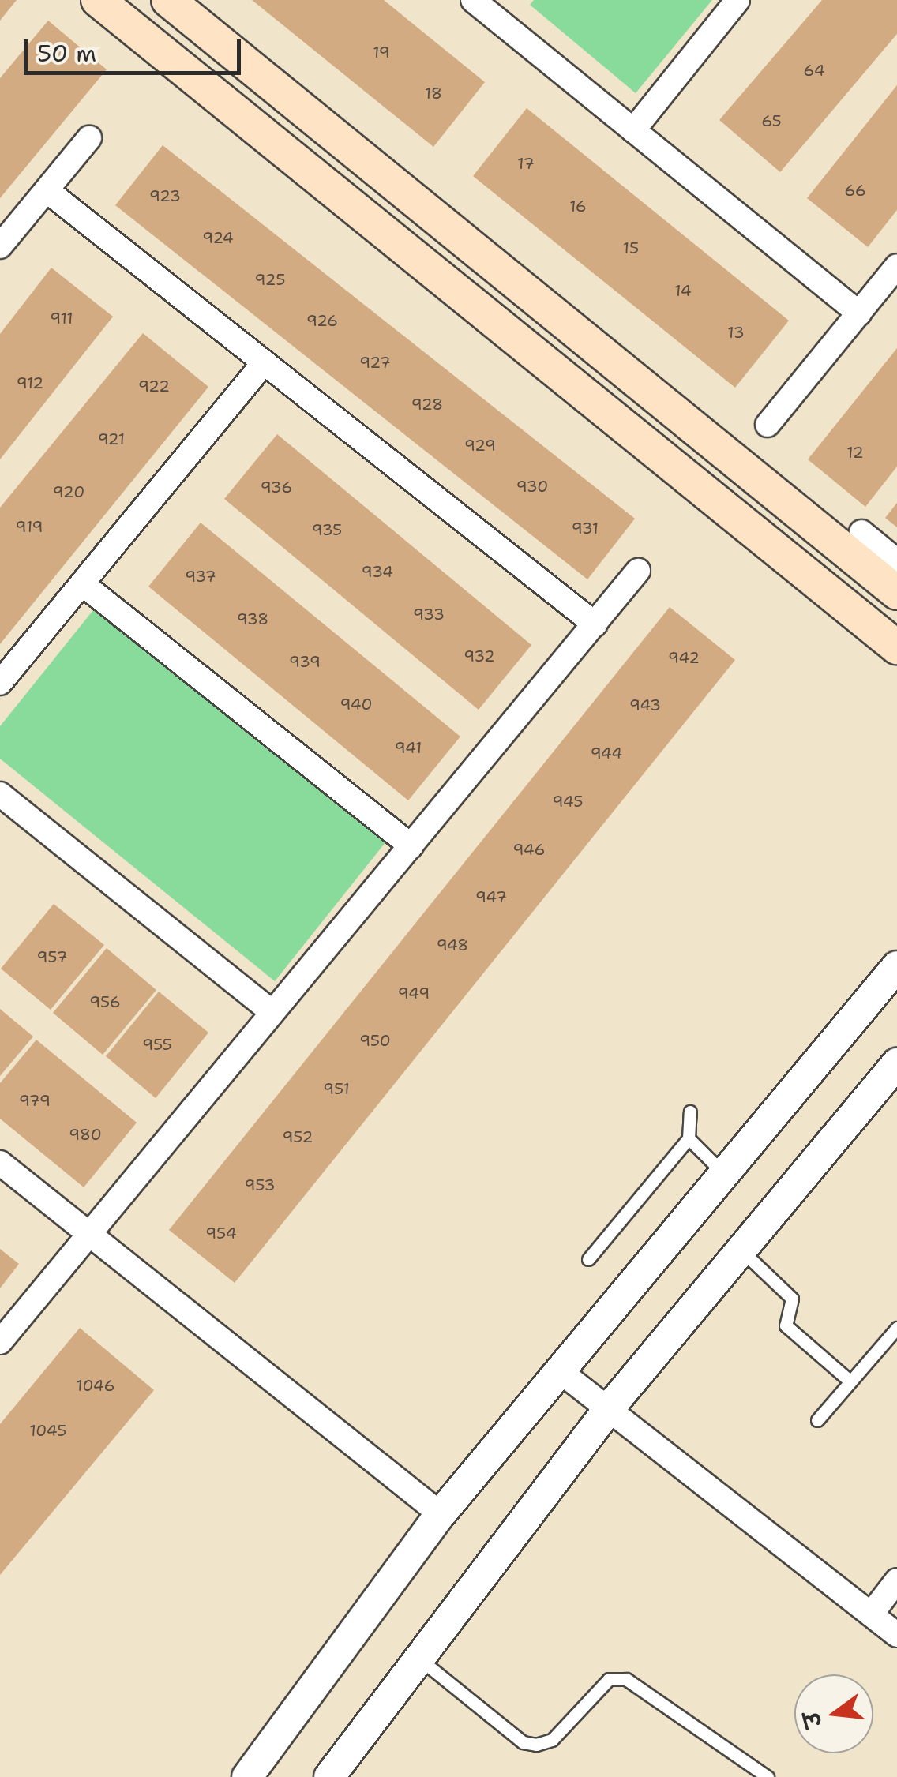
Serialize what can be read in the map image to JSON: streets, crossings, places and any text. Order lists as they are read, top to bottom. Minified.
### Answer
{"house_numbers":["19","64","18","65","17","66","923","16","924","15","925","14","911","926","13","927","912","922","928","921","929","12","930","936","920","919","931","935","934","937","933","938","932","942","939","940","943","941","944","945","946","947","948","957","949","956","950","955","951","979","980","952","953","954","1046","1045"],"scale_bar":"50 m","north":"left"}
